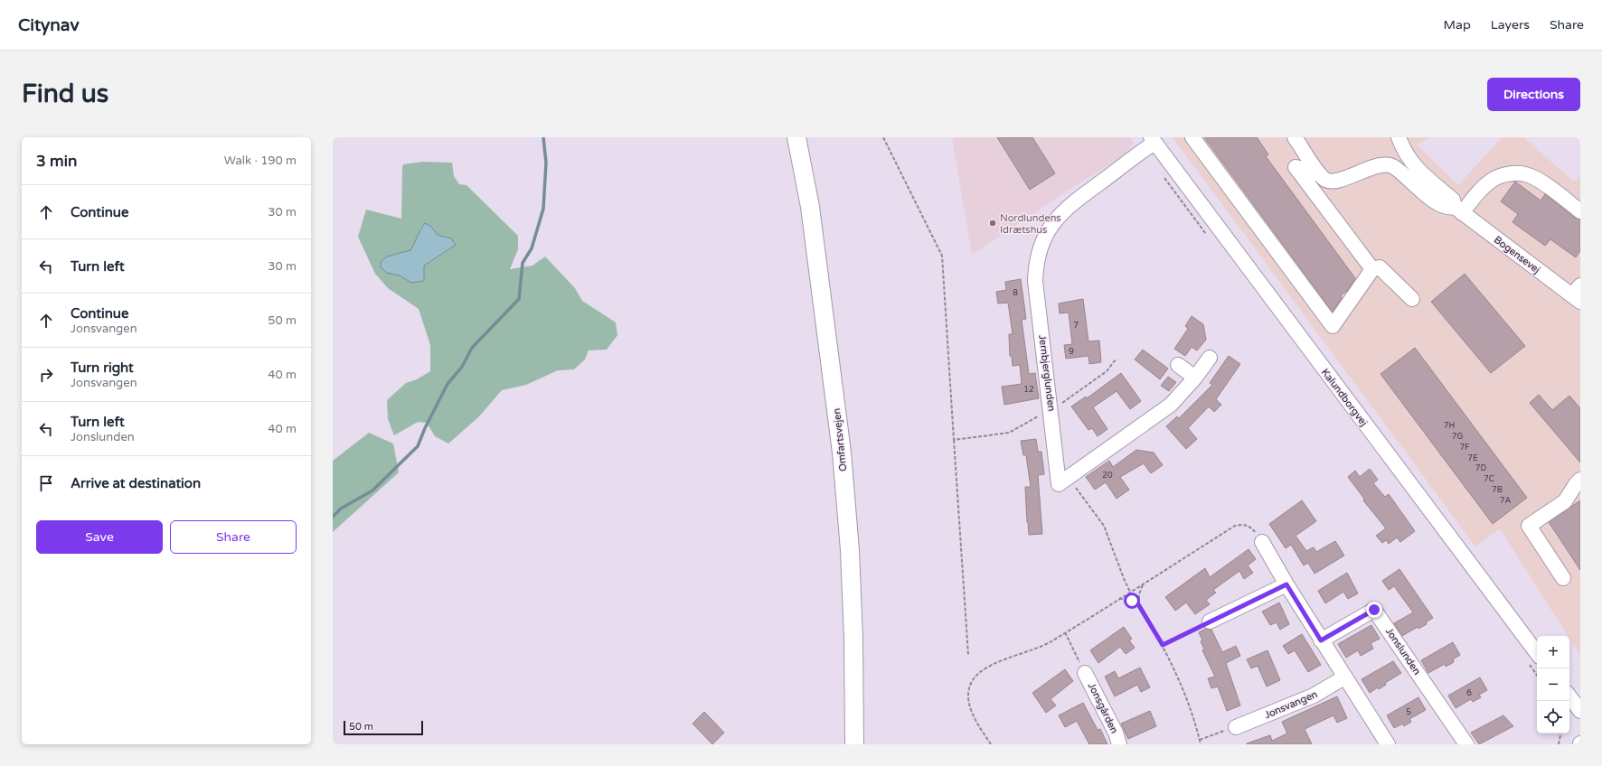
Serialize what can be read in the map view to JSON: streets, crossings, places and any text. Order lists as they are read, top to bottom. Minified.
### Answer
{"streets":{"main road":["Omfartsvejen"],"street":["Bogensevej","Jernbjerglunden","Kalundborgvej","Jonslunden","Jonsvangen","Jonsgården"]},"crossings":[["Jernbjerglunden","Kalundborgvej"]],"places":["Nordlundens Idrætshus"],"house_numbers":["8","7","9","12","7H","7G","7F","7E","7D","20","7C","7B","7A","6","5"],"scale_bar":"50 m","page":{"header":"Citynav","nav":["Map","Layers","Share"],"buttons":["Directions",["Save","Share"]],"title":"Find us","heading":["3 min","Walk · 190 m"],"list":[["Continue","30 m"],["Turn left","30 m"],["Continue","Jonsvangen","50 m"],["Turn right","Jonsvangen","40 m"],["Turn left","Jonslunden","40 m"],"Arrive at destination"],"map_buttons":["+","−"],"scale":"50 m"}}
